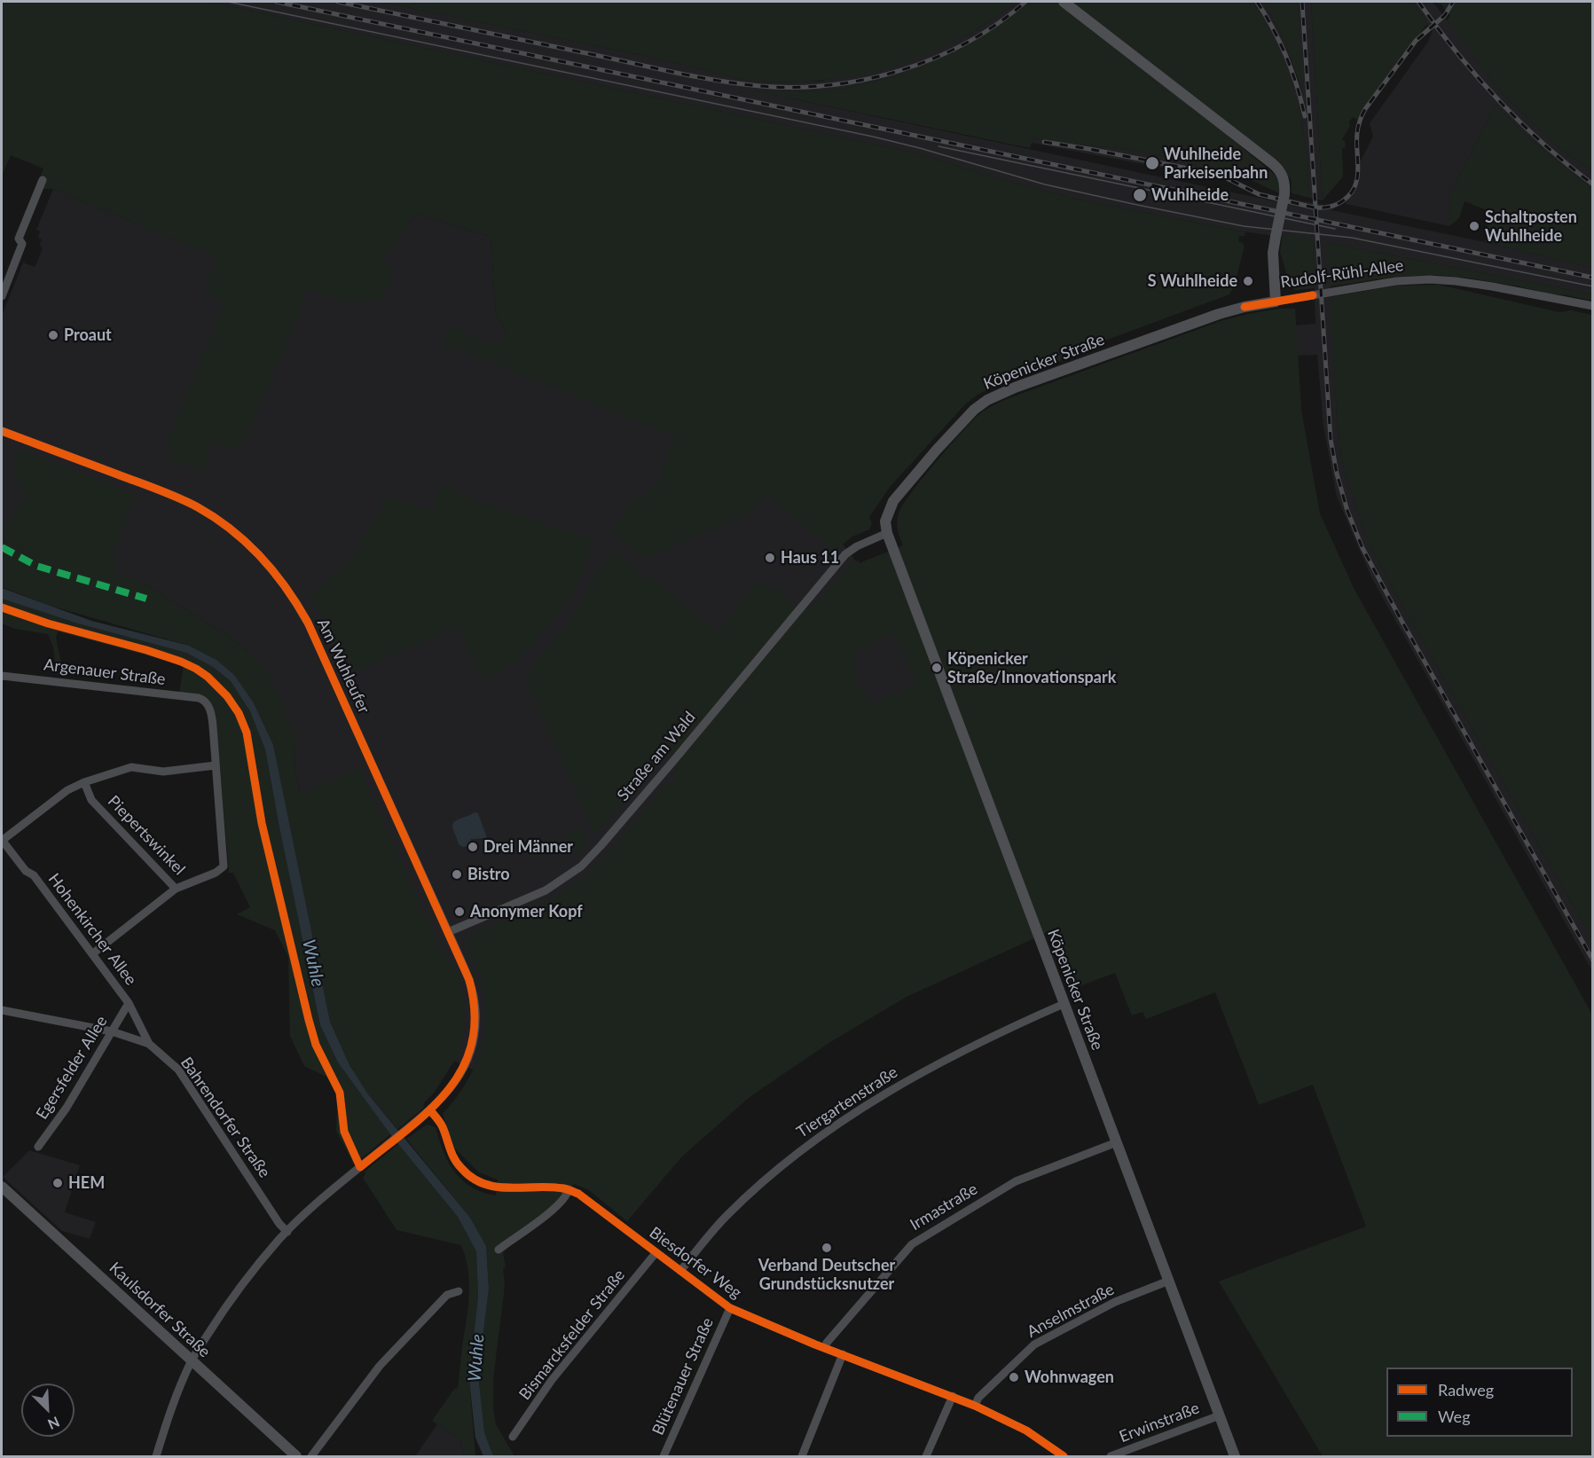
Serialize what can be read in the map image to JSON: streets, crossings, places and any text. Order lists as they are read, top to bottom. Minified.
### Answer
{"streets":{"main road":["Rudolf-Rühl-Allee","Köpenicker Straße","Kaulsdorfer Straße"],"street":["Am Wuhleufer","Argenauer Straße","Straße am Wald","Piepertswinkel","Hohenkircher Allee","Egersfelder Allee","Tiergartenstraße","Bahrendorfer Straße","Irmastraße","Biesdorfer Weg","Anselmstraße","Bismarcksfelder Straße","Blütenauer Straße","Erwinstraße"]},"crossings":[["Rudolf-Rühl-Allee","Köpenicker Straße"],["Köpenicker Straße","Straße am Wald"],["Köpenicker Straße","Tiergartenstraße"],["Köpenicker Straße","Irmastraße"],["Köpenicker Straße","Anselmstraße"],["Köpenicker Straße","Erwinstraße"],["Am Wuhleufer","Straße am Wald"],["Am Wuhleufer","Bahrendorfer Straße"],["Am Wuhleufer","Biesdorfer Weg"],["Am Wuhleufer","Kaulsdorfer Straße"],["Argenauer Straße","Piepertswinkel"],["Piepertswinkel","Hohenkircher Allee"],["Hohenkircher Allee","Egersfelder Allee"],["Hohenkircher Allee","Bahrendorfer Straße"],["Egersfelder Allee","Bahrendorfer Straße"],["Tiergartenstraße","Biesdorfer Weg"],["Irmastraße","Biesdorfer Weg"],["Biesdorfer Weg","Anselmstraße"],["Biesdorfer Weg","Bismarcksfelder Straße"],["Biesdorfer Weg","Blütenauer Straße"]],"water":["Wuhle"],"places":["Wuhlheide Parkeisenbahn","Wuhlheide","Schaltposten Wuhlheide","S Wuhlheide","Proaut","Haus 11","Köpenicker Straße/Innovationspark","Drei Männer","Bistro","Anonymer Kopf","HEM","Verband Deutscher Grundstücksnutzer","Wohnwagen"],"legend":["Radweg","Weg"],"north":"bottom right"}
